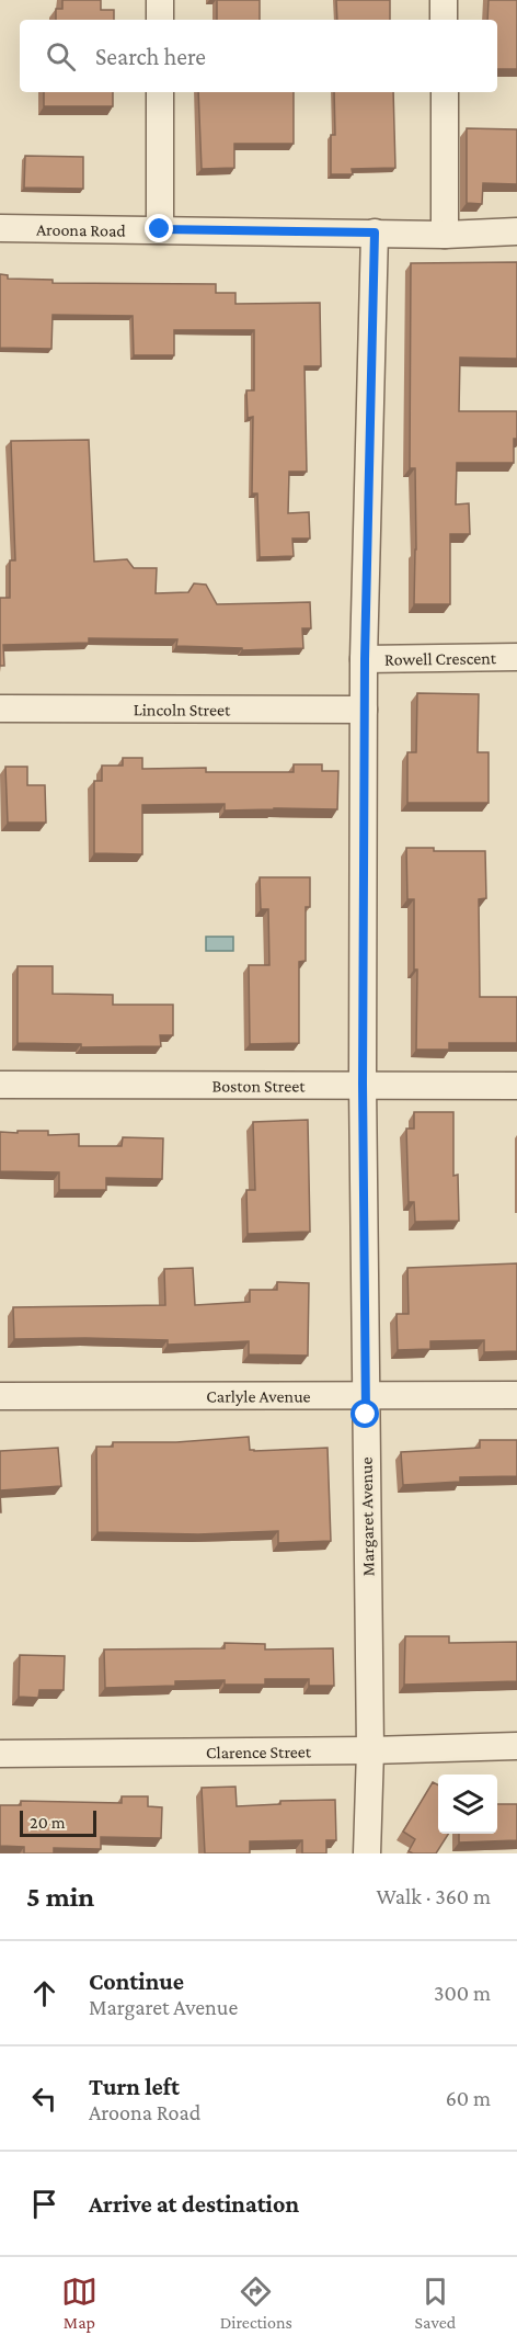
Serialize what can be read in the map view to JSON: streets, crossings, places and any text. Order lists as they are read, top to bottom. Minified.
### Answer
{"streets":{"street":["Aroona Road","Rowell Crescent","Lincoln Street","Boston Street","Carlyle Avenue","Margaret Avenue","Clarence Street"]},"crossings":[["Aroona Road","Margaret Avenue"],["Rowell Crescent","Margaret Avenue"],["Lincoln Street","Margaret Avenue"],["Boston Street","Margaret Avenue"],["Carlyle Avenue","Margaret Avenue"],["Margaret Avenue","Clarence Street"]],"scale_bar":"20 m","page":{"search":"Search here","scale":"20 m","heading":["5 min","Walk · 360 m"],"list":[["Continue","Margaret Avenue","300 m"],["Turn left","Aroona Road","60 m"],"Arrive at destination"],"nav":["Map","Directions","Saved"]}}
